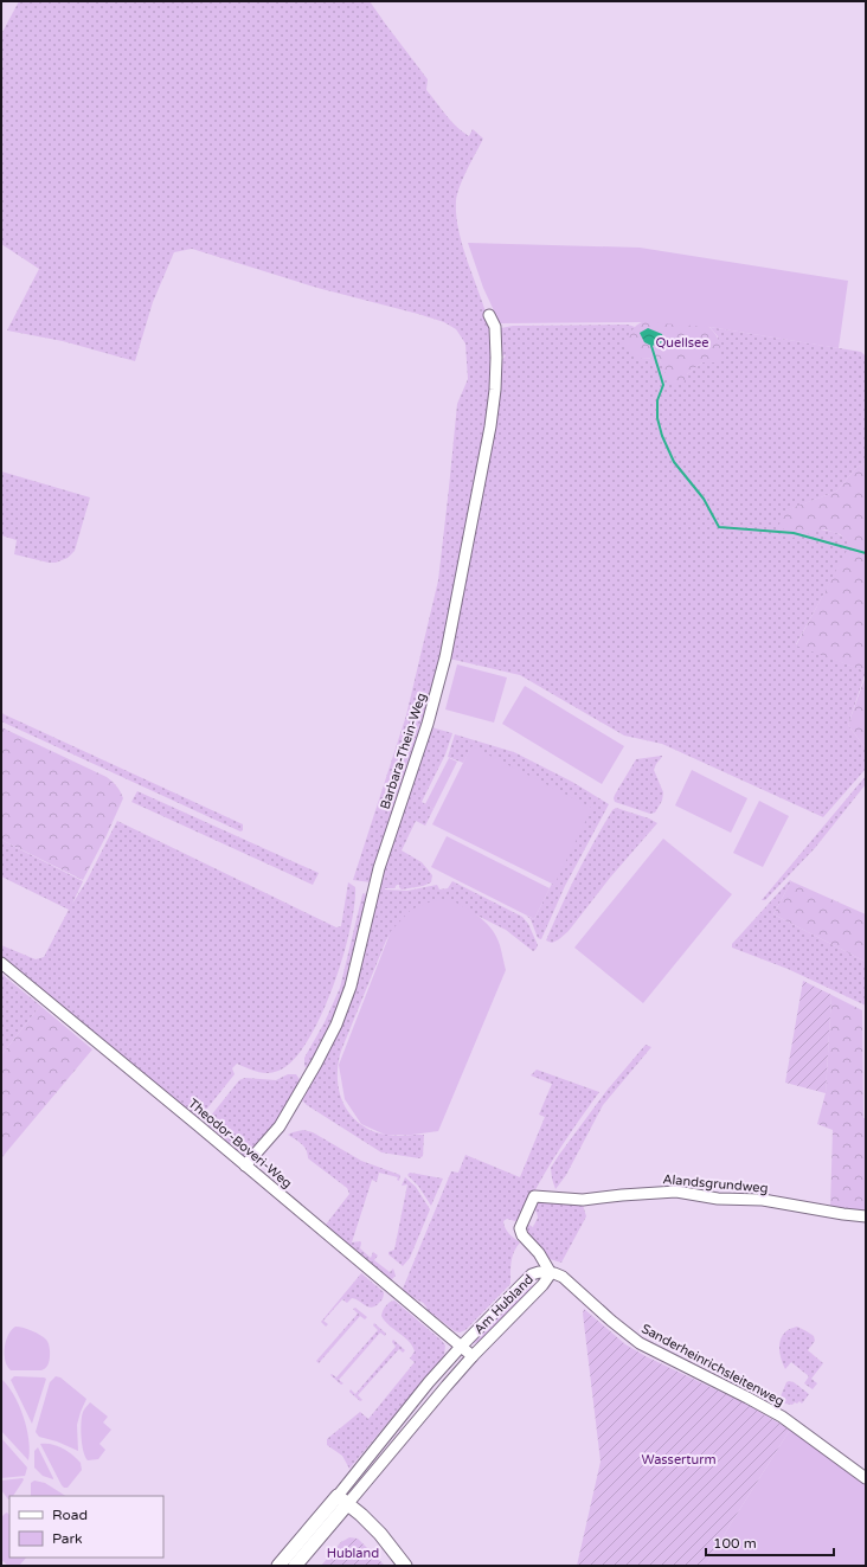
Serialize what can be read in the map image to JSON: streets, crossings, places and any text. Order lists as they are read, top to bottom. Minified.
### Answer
{"streets":{"street":["Barbara-Thein-Weg","Theodor-Boveri-Weg","Alandsgrundweg","Am Hubland","Sanderheinrichsleitenweg"]},"crossings":[["Barbara-Thein-Weg","Theodor-Boveri-Weg"],["Theodor-Boveri-Weg","Am Hubland"],["Alandsgrundweg","Am Hubland"],["Alandsgrundweg","Sanderheinrichsleitenweg"],["Am Hubland","Sanderheinrichsleitenweg"]],"parks":["Quellsee","Wasserturm","Hubland"],"legend":["Road","Park"],"scale_bar":"100 m"}
